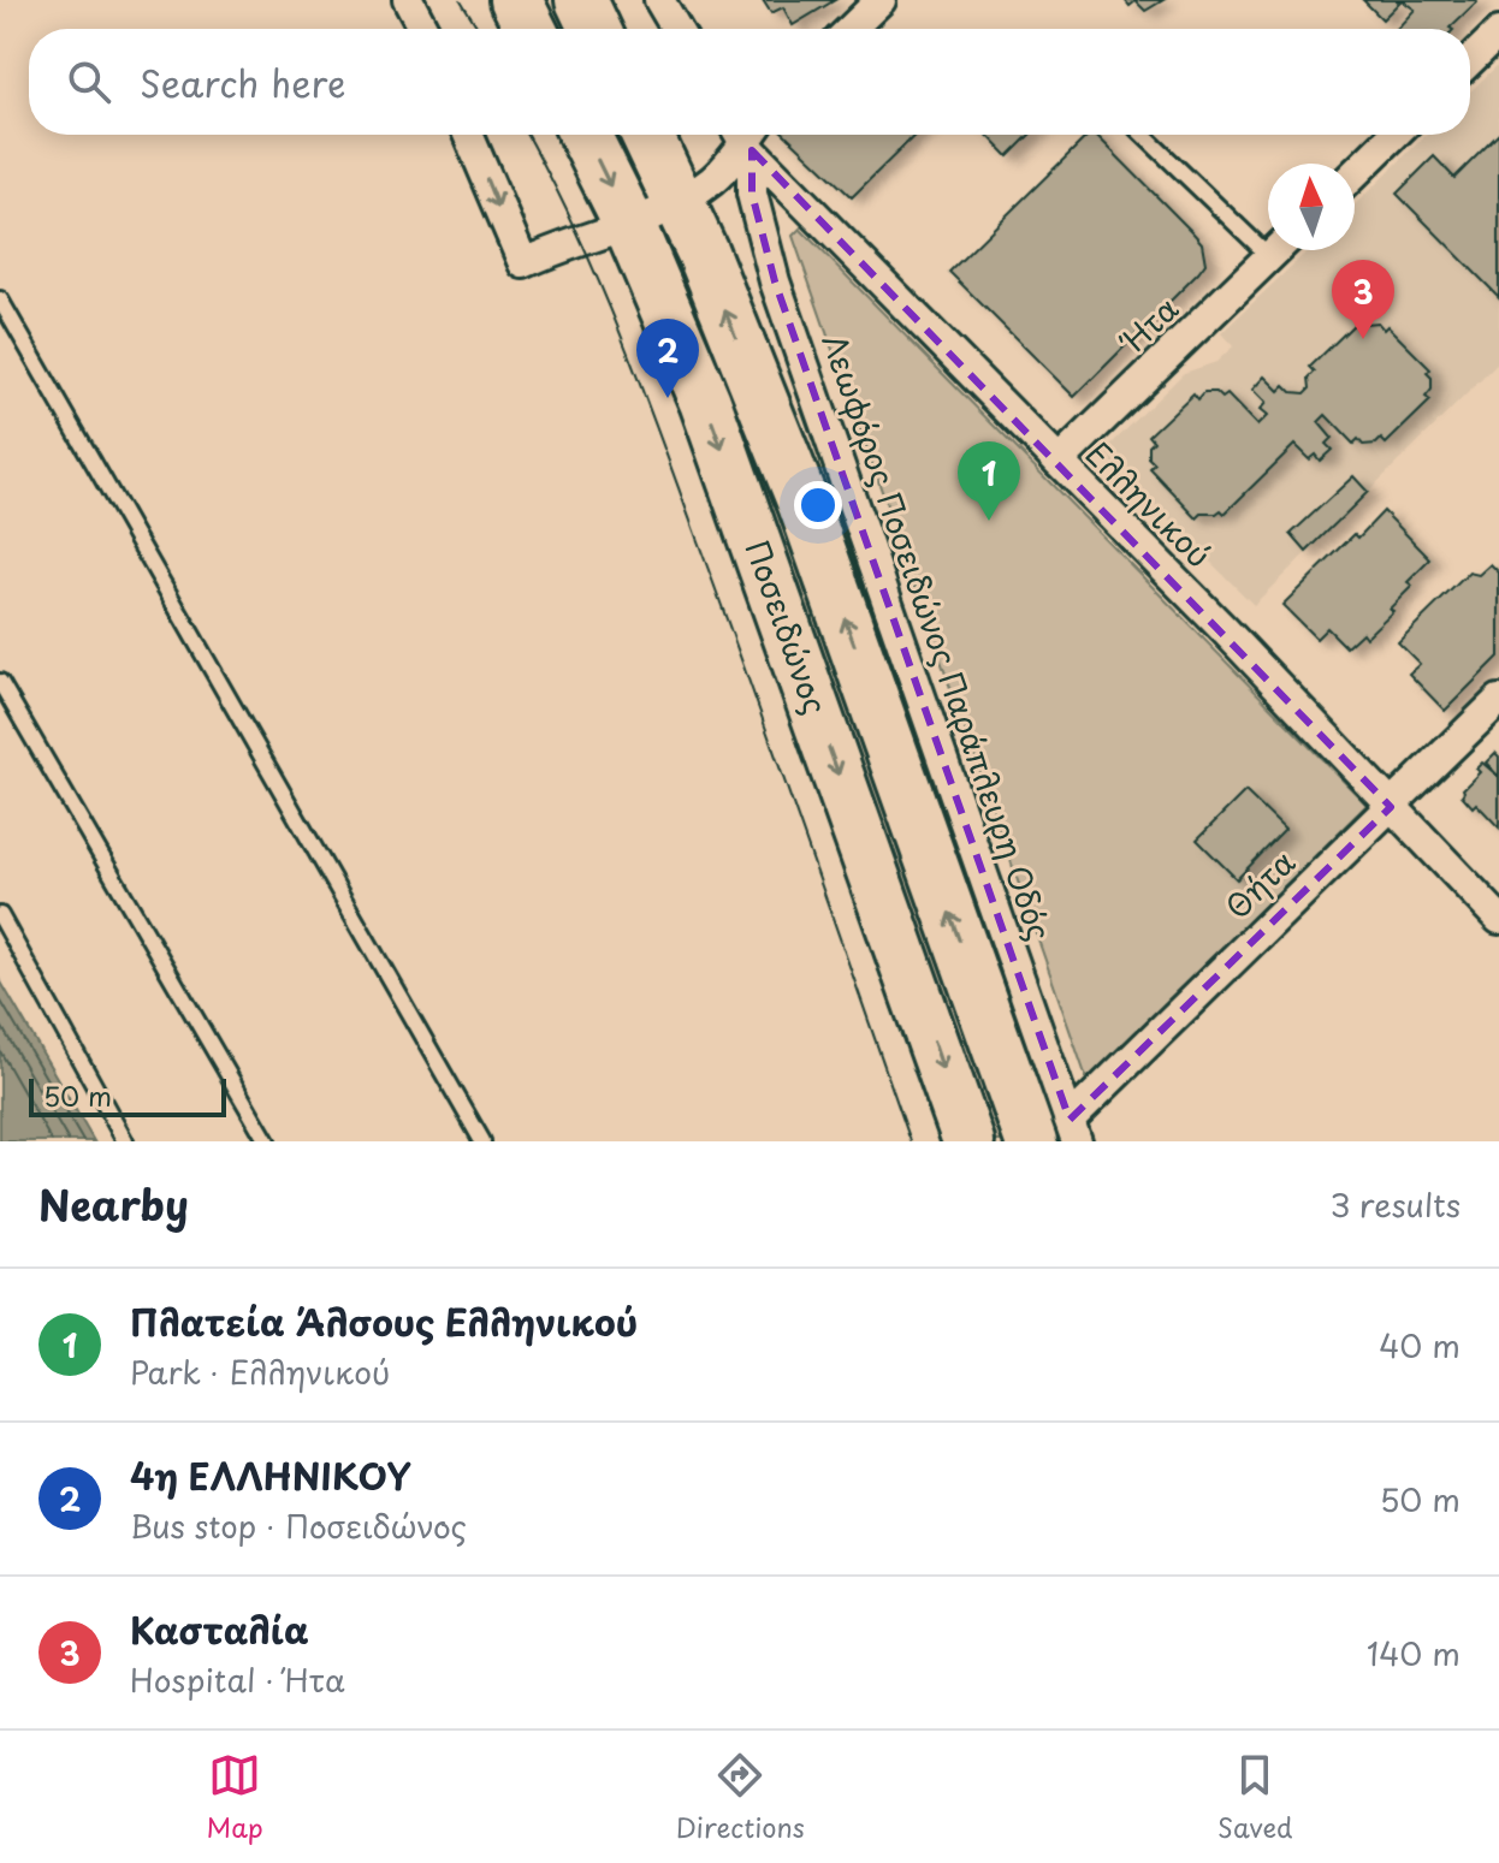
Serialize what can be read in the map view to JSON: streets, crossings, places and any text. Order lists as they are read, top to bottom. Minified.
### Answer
{"streets":{"highway":["Ποσειδώνος"],"street":["Ήτα","Ελληνικού","Λεωφόρος Ποσειδώνος Παράπλευρη Οδός","Θήτα"]},"crossings":[["Ήτα","Ελληνικού"],["Ελληνικού","Λεωφόρος Ποσειδώνος Παράπλευρη Οδός"],["Ελληνικού","Θήτα"],["Ποσειδώνος","Λεωφόρος Ποσειδώνος Παράπλευρη Οδός"],["Ποσειδώνος","Θήτα"],["Λεωφόρος Ποσειδώνος Παράπλευρη Οδός","Θήτα"]],"scale_bar":"50 m","north":"top","page":{"search":"Search here","pins":["3","2","1"],"scale":"50 m","heading":["Nearby","3 results"],"list":[{"mark":"1","name":"Πλατεία Άλσους Ελληνικού","note":"Park · Ελληνικού","value":"40 m"},{"mark":"2","name":"4η ΕΛΛΗΝΙΚΟΥ","note":"Bus stop · Ποσειδώνος","value":"50 m"},{"mark":"3","name":"Κασταλία","note":"Hospital · Ήτα","value":"140 m"}],"nav":["Map","Directions","Saved"]}}
